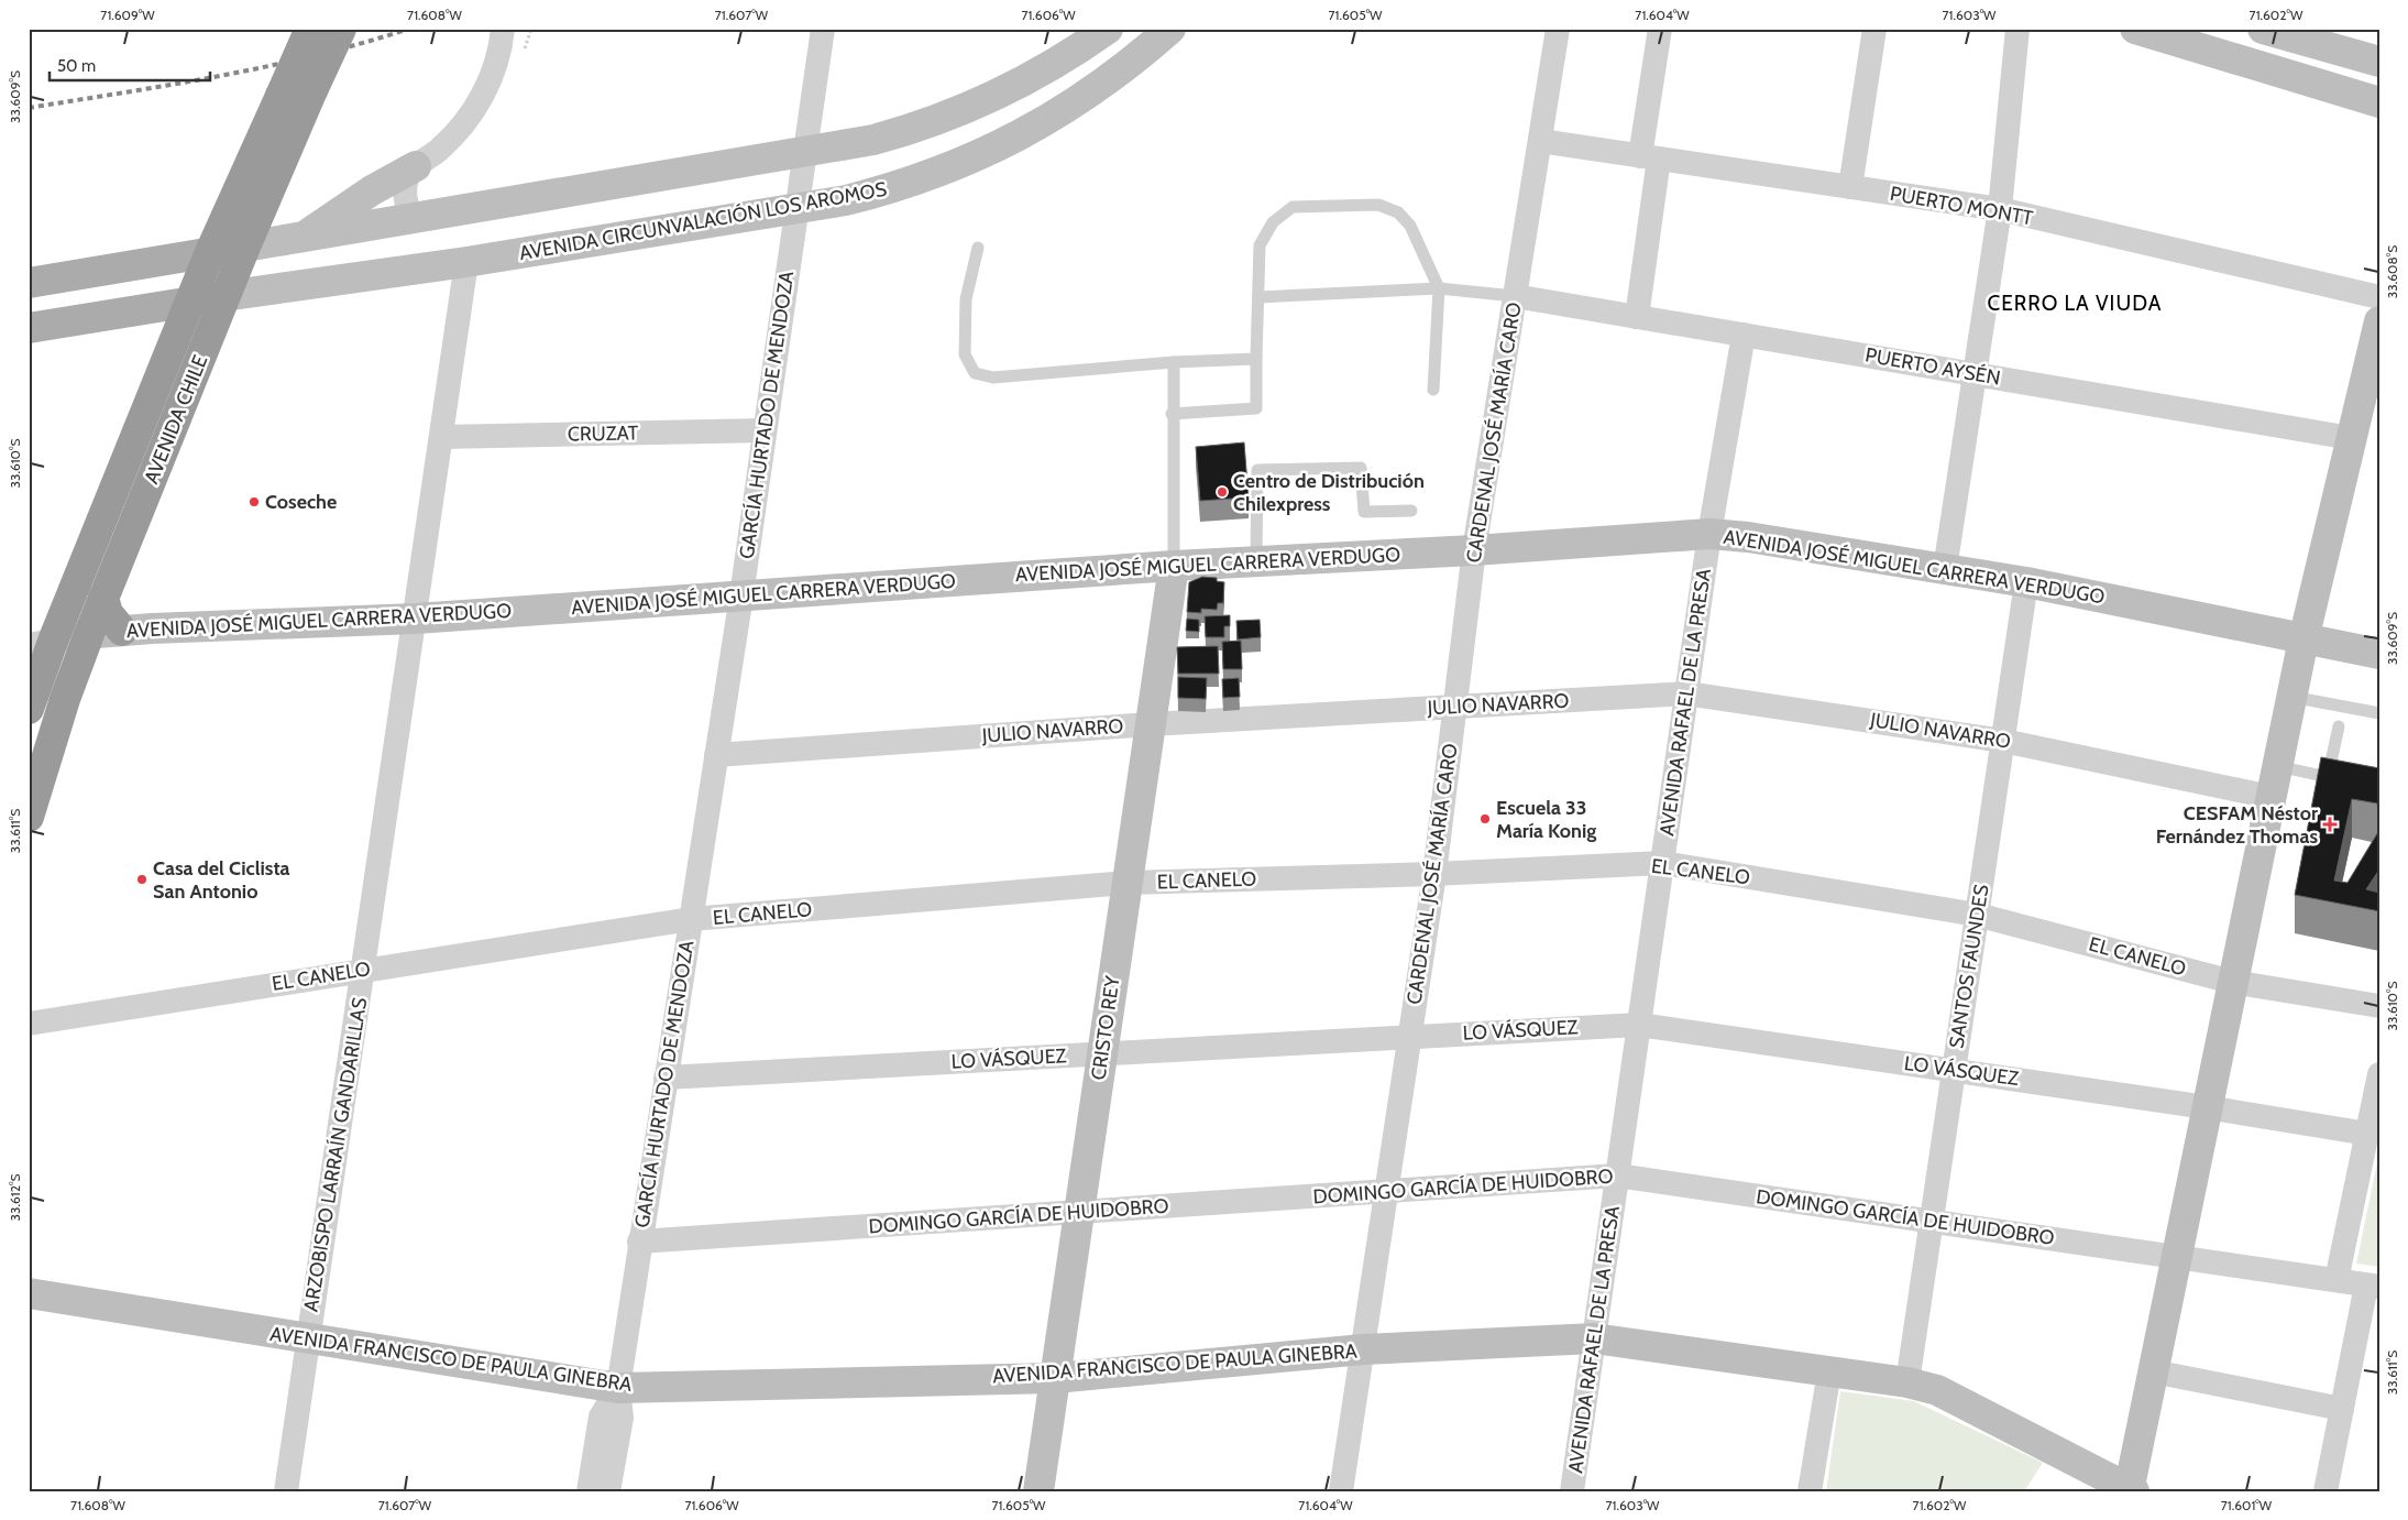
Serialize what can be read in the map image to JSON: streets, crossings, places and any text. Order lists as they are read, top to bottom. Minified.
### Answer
{"streets":{"highway":["AVENIDA CHILE"],"street":["PUERTO MONTT","AVENIDA CIRCUNVALACIÓN LOS AROMOS","PUERTO AYSÉN","GARCÍA HURTADO DE MENDOZA","CARDENAL JOSÉ MARÍA CARO","CRUZAT","AVENIDA JOSÉ MIGUEL CARRERA VERDUGO","AVENIDA RAFAEL DE LA PRESA","JULIO NAVARRO","EL CANELO","SANTOS FAUNDES","CRISTO REY","LO VÁSQUEZ","ARZOBISPO LARRAÍN GANDARILLAS","DOMINGO GARCÍA DE HUIDOBRO","AVENIDA FRANCISCO DE PAULA GINEBRA"]},"crossings":[["PUERTO MONTT","CARDENAL JOSÉ MARÍA CARO"],["AVENIDA CIRCUNVALACIÓN LOS AROMOS","GARCÍA HURTADO DE MENDOZA"],["AVENIDA CIRCUNVALACIÓN LOS AROMOS","AVENIDA CHILE"],["AVENIDA CIRCUNVALACIÓN LOS AROMOS","ARZOBISPO LARRAÍN GANDARILLAS"],["PUERTO AYSÉN","CARDENAL JOSÉ MARÍA CARO"],["PUERTO AYSÉN","AVENIDA RAFAEL DE LA PRESA"],["GARCÍA HURTADO DE MENDOZA","CRUZAT"],["GARCÍA HURTADO DE MENDOZA","AVENIDA JOSÉ MIGUEL CARRERA VERDUGO"],["GARCÍA HURTADO DE MENDOZA","JULIO NAVARRO"],["GARCÍA HURTADO DE MENDOZA","EL CANELO"],["GARCÍA HURTADO DE MENDOZA","LO VÁSQUEZ"],["GARCÍA HURTADO DE MENDOZA","DOMINGO GARCÍA DE HUIDOBRO"],["GARCÍA HURTADO DE MENDOZA","AVENIDA FRANCISCO DE PAULA GINEBRA"],["AVENIDA CHILE","AVENIDA JOSÉ MIGUEL CARRERA VERDUGO"],["CARDENAL JOSÉ MARÍA CARO","AVENIDA JOSÉ MIGUEL CARRERA VERDUGO"],["CARDENAL JOSÉ MARÍA CARO","JULIO NAVARRO"],["CARDENAL JOSÉ MARÍA CARO","EL CANELO"],["CARDENAL JOSÉ MARÍA CARO","LO VÁSQUEZ"],["CARDENAL JOSÉ MARÍA CARO","DOMINGO GARCÍA DE HUIDOBRO"],["CARDENAL JOSÉ MARÍA CARO","AVENIDA FRANCISCO DE PAULA GINEBRA"],["CRUZAT","ARZOBISPO LARRAÍN GANDARILLAS"],["AVENIDA JOSÉ MIGUEL CARRERA VERDUGO","AVENIDA RAFAEL DE LA PRESA"],["AVENIDA JOSÉ MIGUEL CARRERA VERDUGO","SANTOS FAUNDES"],["AVENIDA JOSÉ MIGUEL CARRERA VERDUGO","CRISTO REY"],["AVENIDA JOSÉ MIGUEL CARRERA VERDUGO","ARZOBISPO LARRAÍN GANDARILLAS"],["AVENIDA RAFAEL DE LA PRESA","JULIO NAVARRO"],["AVENIDA RAFAEL DE LA PRESA","EL CANELO"],["AVENIDA RAFAEL DE LA PRESA","LO VÁSQUEZ"],["AVENIDA RAFAEL DE LA PRESA","DOMINGO GARCÍA DE HUIDOBRO"],["AVENIDA RAFAEL DE LA PRESA","AVENIDA FRANCISCO DE PAULA GINEBRA"],["JULIO NAVARRO","SANTOS FAUNDES"],["JULIO NAVARRO","CRISTO REY"],["EL CANELO","SANTOS FAUNDES"],["EL CANELO","CRISTO REY"],["EL CANELO","ARZOBISPO LARRAÍN GANDARILLAS"],["SANTOS FAUNDES","LO VÁSQUEZ"],["SANTOS FAUNDES","DOMINGO GARCÍA DE HUIDOBRO"],["SANTOS FAUNDES","AVENIDA FRANCISCO DE PAULA GINEBRA"],["CRISTO REY","LO VÁSQUEZ"],["CRISTO REY","DOMINGO GARCÍA DE HUIDOBRO"],["CRISTO REY","AVENIDA FRANCISCO DE PAULA GINEBRA"],["ARZOBISPO LARRAÍN GANDARILLAS","AVENIDA FRANCISCO DE PAULA GINEBRA"]],"districts":["CERRO LA VIUDA"],"places":{"other":["Centro de Distribución Chilexpress","Coseche","Escuela 33 María Konig","Casa del Ciclista San Antonio"],"health":["CESFAM Néstor Fernández Thomas"]},"scale_bar":"50 m","coordinates":["71.609°W","71.608°W","71.607°W","71.606°W","71.605°W","71.604°W","71.603°W","71.602°W","33.609°S","33.608°S","33.610°S","33.611°S","33.612°S","71.601°W"]}
